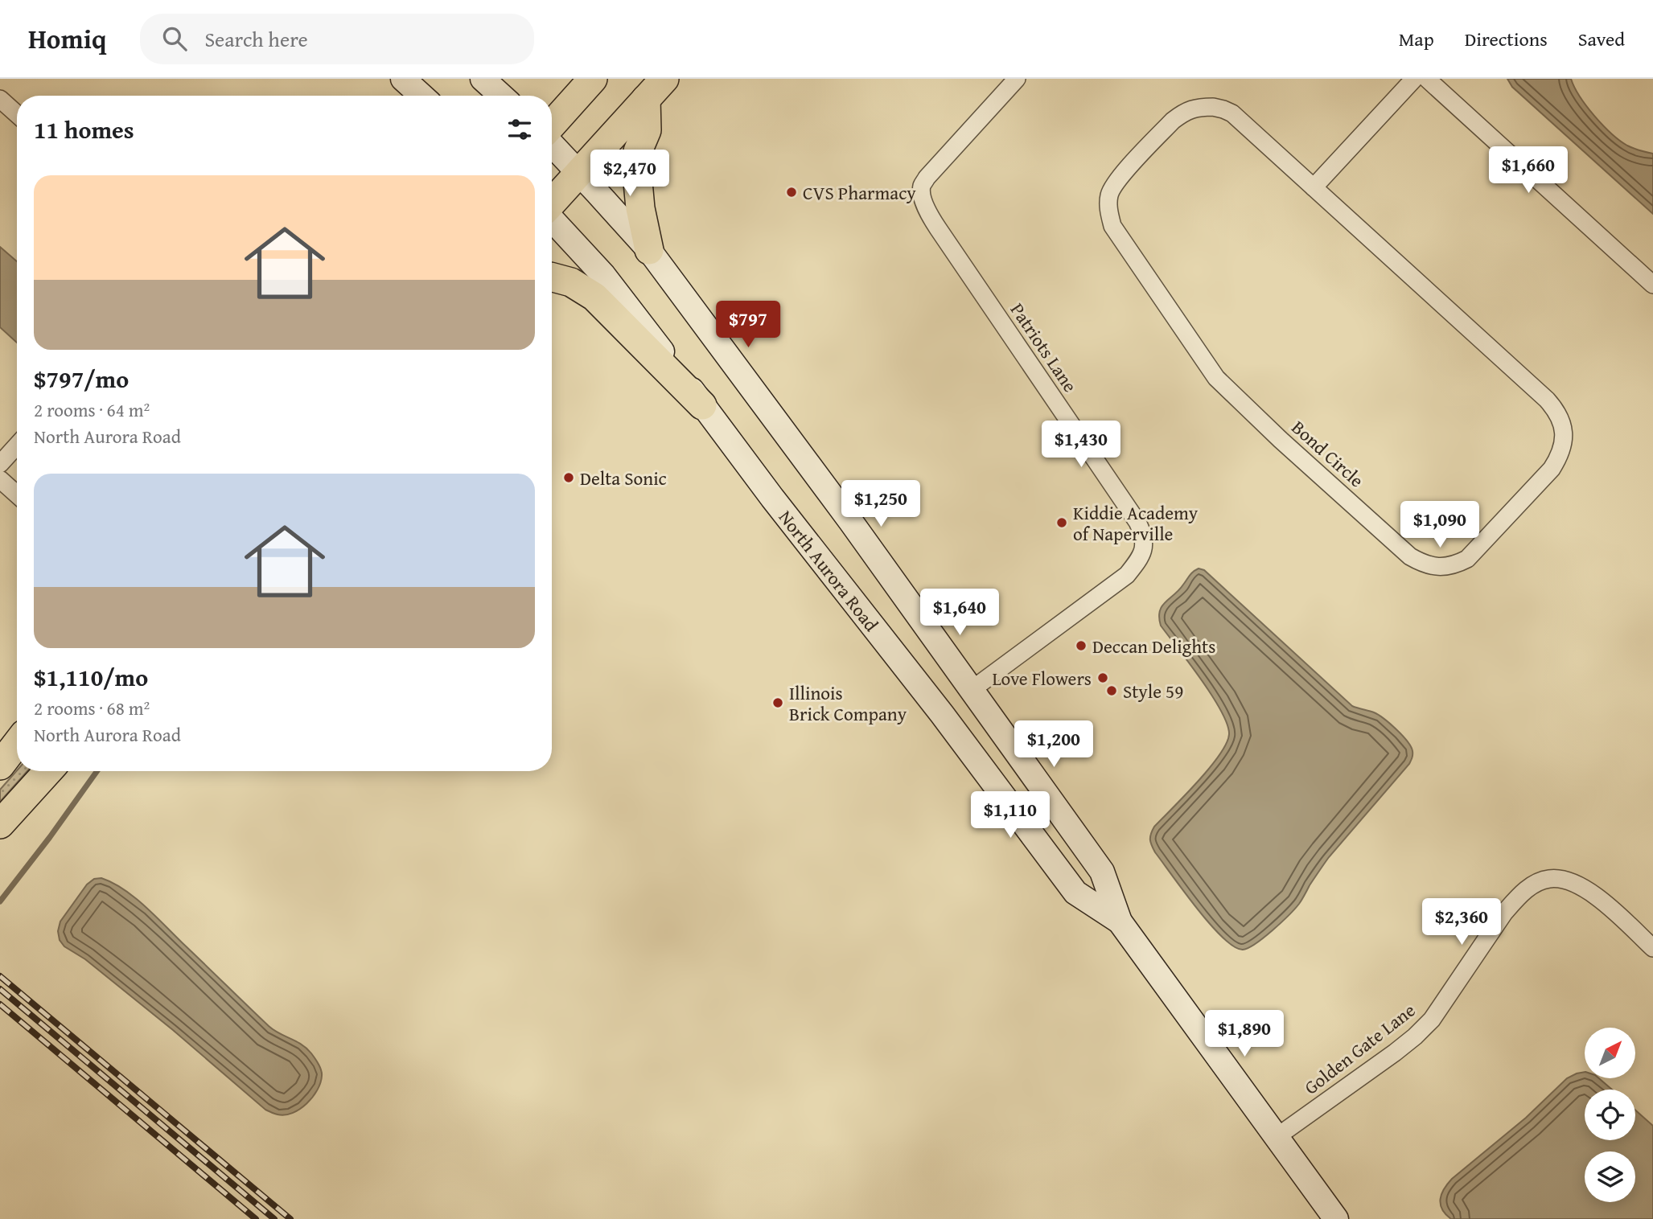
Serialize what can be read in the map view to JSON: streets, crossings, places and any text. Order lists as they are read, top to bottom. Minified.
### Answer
{"streets":{"main road":["North Aurora Road"],"street":["Patriots Lane","Bond Circle","Golden Gate Lane"]},"crossings":[["Patriots Lane","North Aurora Road"],["North Aurora Road","Golden Gate Lane"]],"places":["CVS Pharmacy","Delta Sonic","Kiddie Academy of Naperville","Deccan Delights","Love Flowers","Style 59","Illinois Brick Company"],"north":"top right","page":{"header":"Homiq","search":"Search here","nav":["Map","Directions","Saved"],"heading":"11 homes","price":["$1,660","$2,470","$797","$1,430","$1,250","$1,090","$1,640","$1,200","$1,110","$2,360","$1,890"],"list":[{"name":"$797/mo","note":"2 rooms · 64 m² · North Aurora Road"},{"name":"$1,110/mo","note":"2 rooms · 68 m² · North Aurora Road"}]}}
